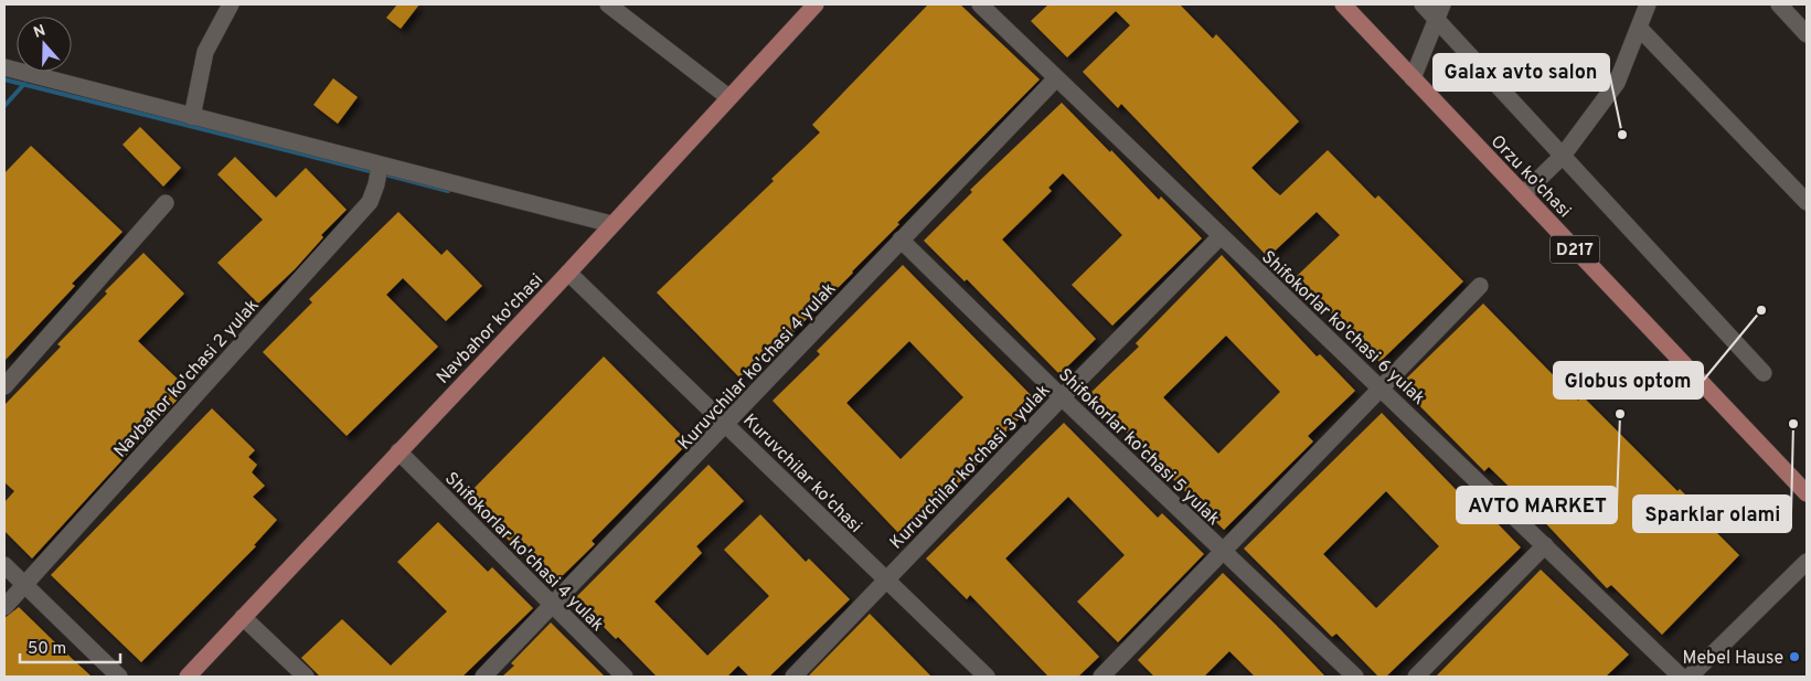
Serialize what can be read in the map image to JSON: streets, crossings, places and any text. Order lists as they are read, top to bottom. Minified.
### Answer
{"streets":{"main road":["Orzu ko'chasi","D217","Navbahor ko'chasi"],"street":["Shifokorlar ko'chasi 6 yulak","Kuruvchilar ko'chasi 4 yulak","Navbahor ko'chasi 2 yulak","Shifokorlar ko'chasi 5 yulak","Kuruvchilar ko'chasi 3 yulak","Kuruvchilar ko'chasi","Shifokorlar ko'chasi 4 yulak"]},"crossings":[["Shifokorlar ko'chasi 6 yulak","Kuruvchilar ko'chasi 4 yulak"],["Shifokorlar ko'chasi 6 yulak","Kuruvchilar ko'chasi 3 yulak"],["Navbahor ko'chasi","Kuruvchilar ko'chasi"],["Navbahor ko'chasi","Shifokorlar ko'chasi 4 yulak"],["Kuruvchilar ko'chasi 4 yulak","Shifokorlar ko'chasi 5 yulak"],["Kuruvchilar ko'chasi 4 yulak","Kuruvchilar ko'chasi"],["Kuruvchilar ko'chasi 4 yulak","Shifokorlar ko'chasi 4 yulak"],["Shifokorlar ko'chasi 5 yulak","Kuruvchilar ko'chasi 3 yulak"],["Kuruvchilar ko'chasi 3 yulak","Kuruvchilar ko'chasi"]],"places":["Galax avto salon","Globus optom","AVTO MARKET","Sparklar olami","Mebel Hause"],"scale_bar":"50 m","north":"top"}
